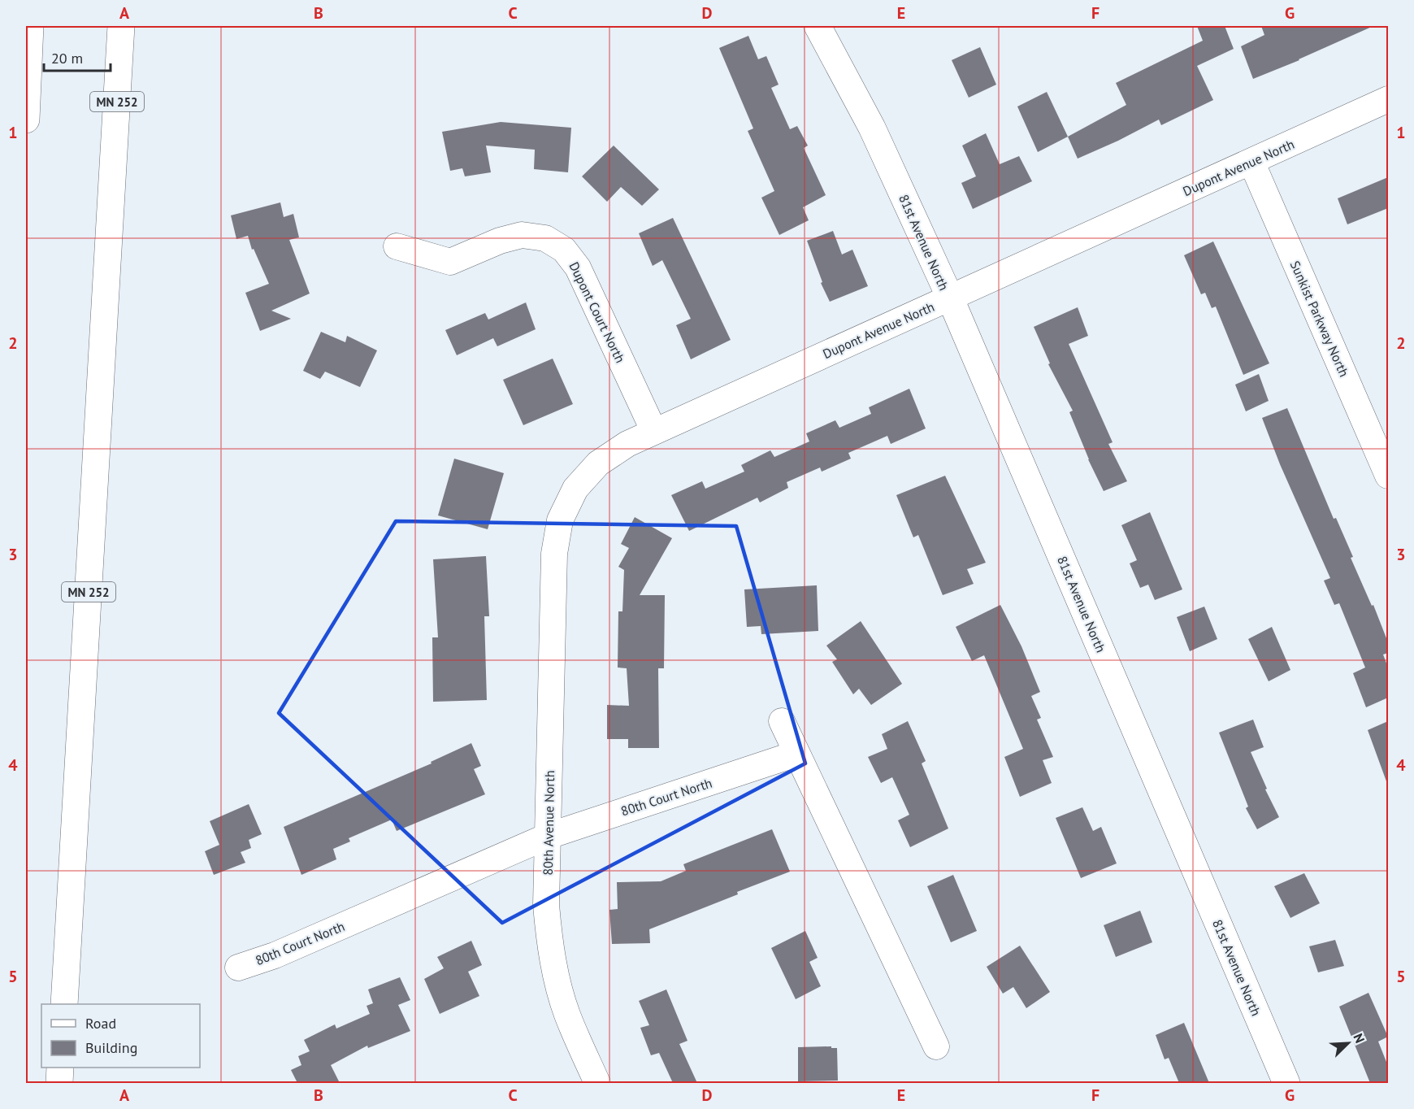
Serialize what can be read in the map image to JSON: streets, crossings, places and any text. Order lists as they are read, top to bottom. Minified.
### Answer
{"streets":{"main road":["MN 252","81st Avenue North"],"street":["Dupont Avenue North","Dupont Court North","Sunkist Parkway North","80th Court North","80th Avenue North"]},"crossings":[["Dupont Avenue North","81st Avenue North"],["Dupont Avenue North","Dupont Court North"],["Dupont Avenue North","Sunkist Parkway North"],["Dupont Avenue North","80th Avenue North"],["80th Court North","80th Avenue North"]],"legend":["Road","Building"],"scale_bar":"20 m","north":"top right","grid":{"columns":["A","B","C","D","E","F","G"],"rows":["1","2","3","4","5"]}}
